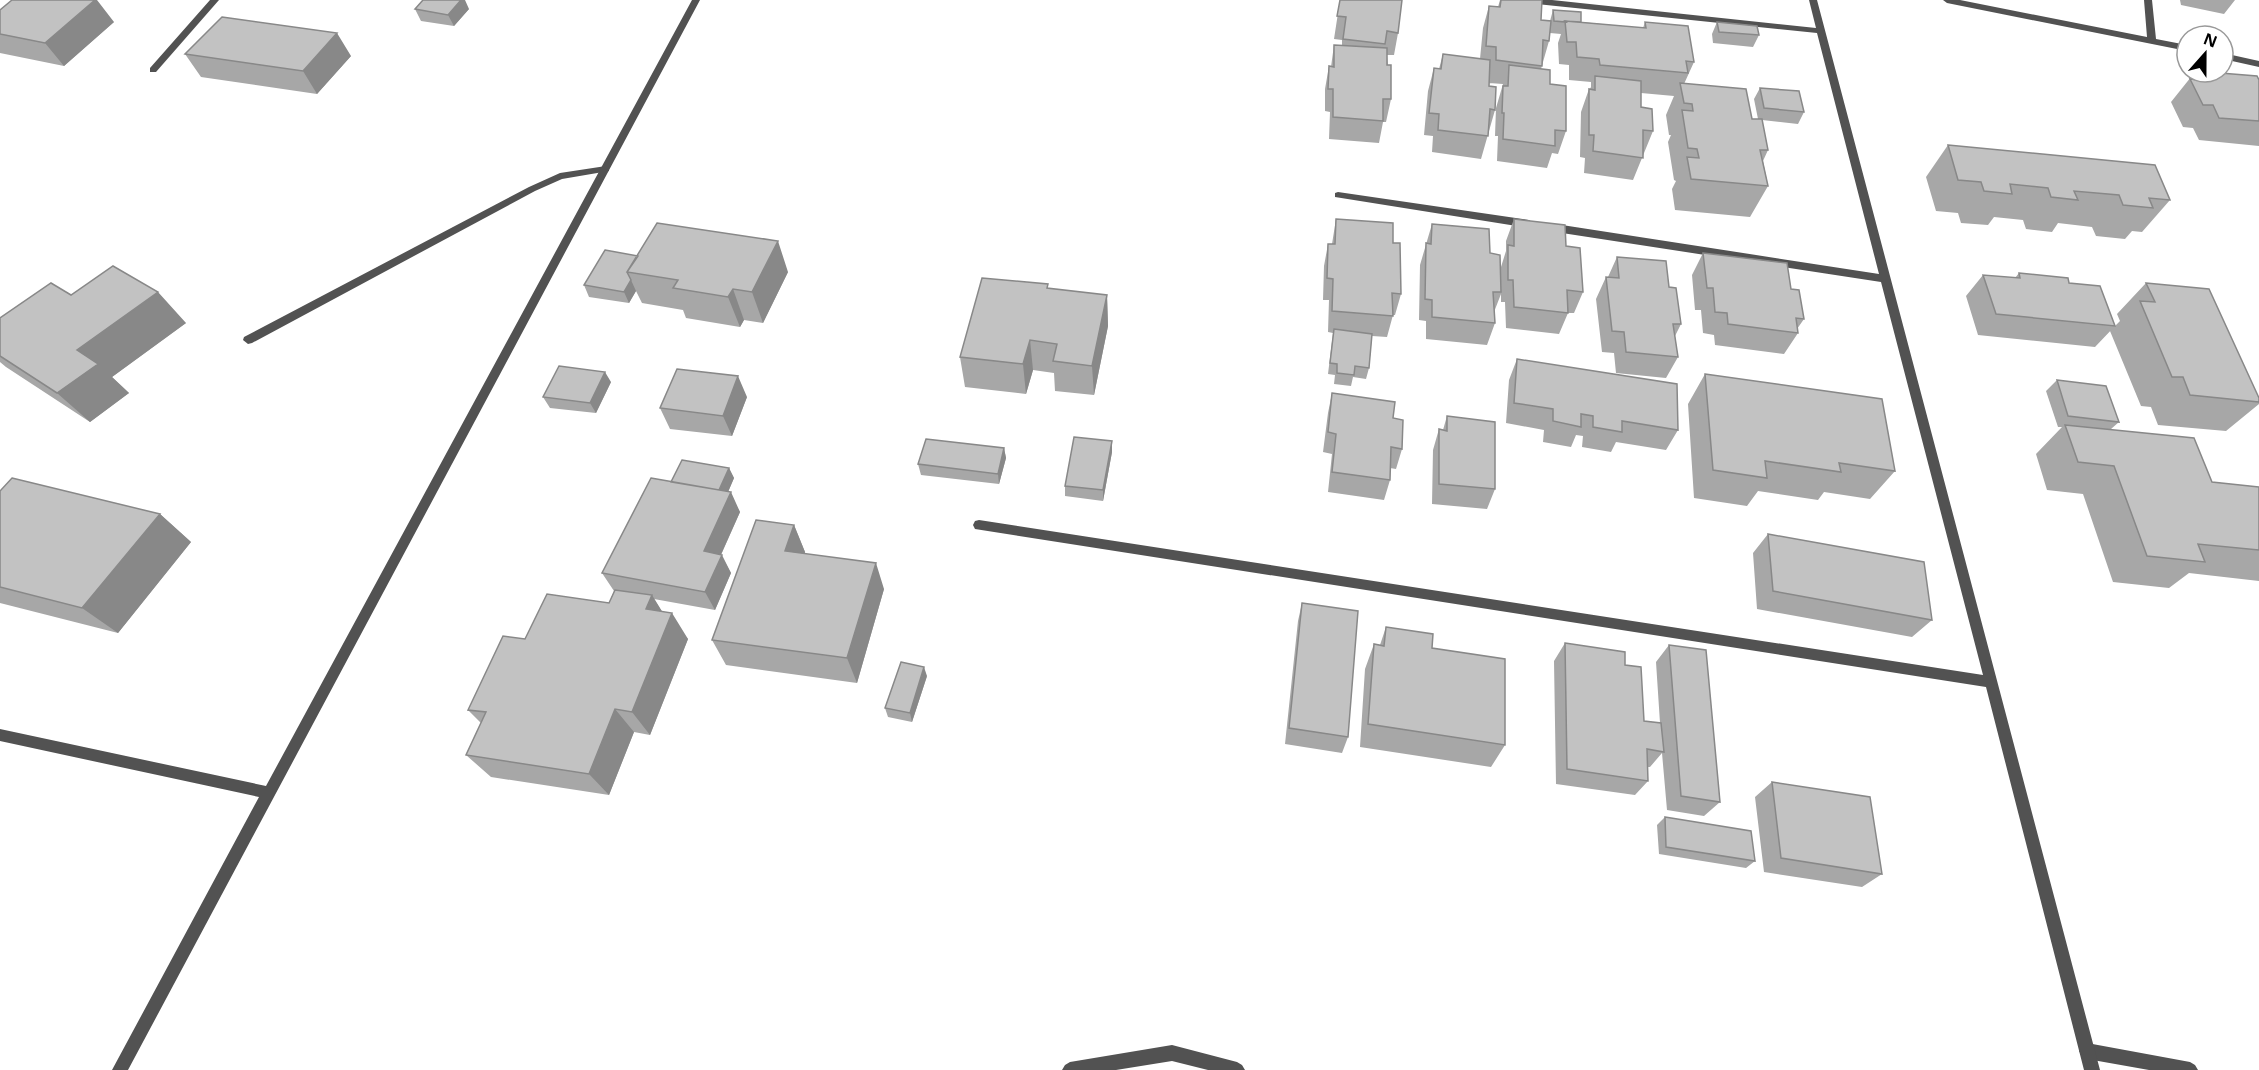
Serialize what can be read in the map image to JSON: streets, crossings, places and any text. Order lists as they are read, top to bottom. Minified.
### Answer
{"north":"top"}
